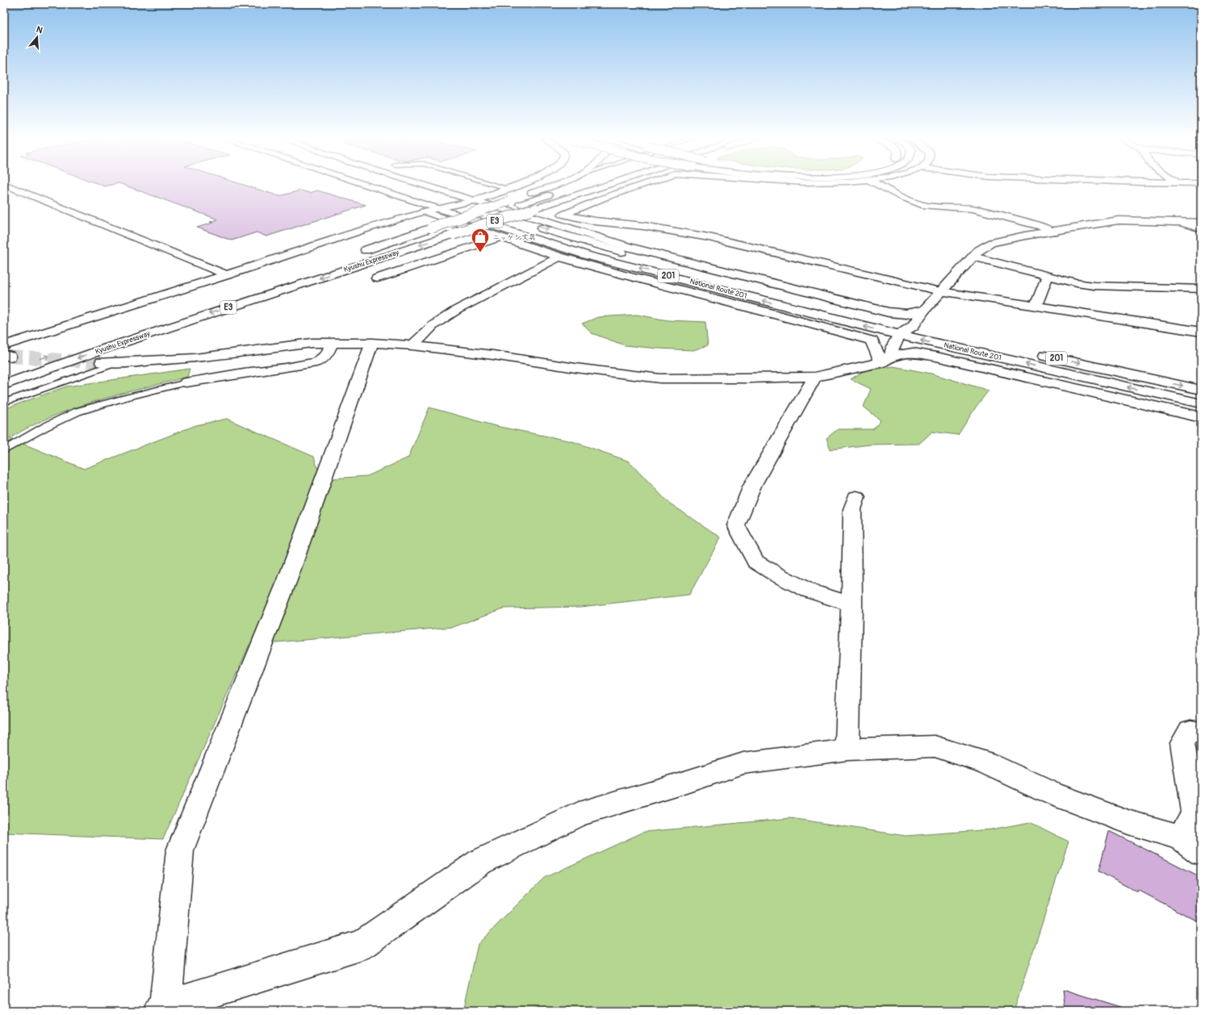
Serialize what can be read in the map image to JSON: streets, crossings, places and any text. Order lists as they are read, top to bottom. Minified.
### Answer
{"streets":{"main road":["E3","Kyushu Expressway","201","National Route 201"]},"places":{"shop":["ニッケン文具"]},"north":"top"}
